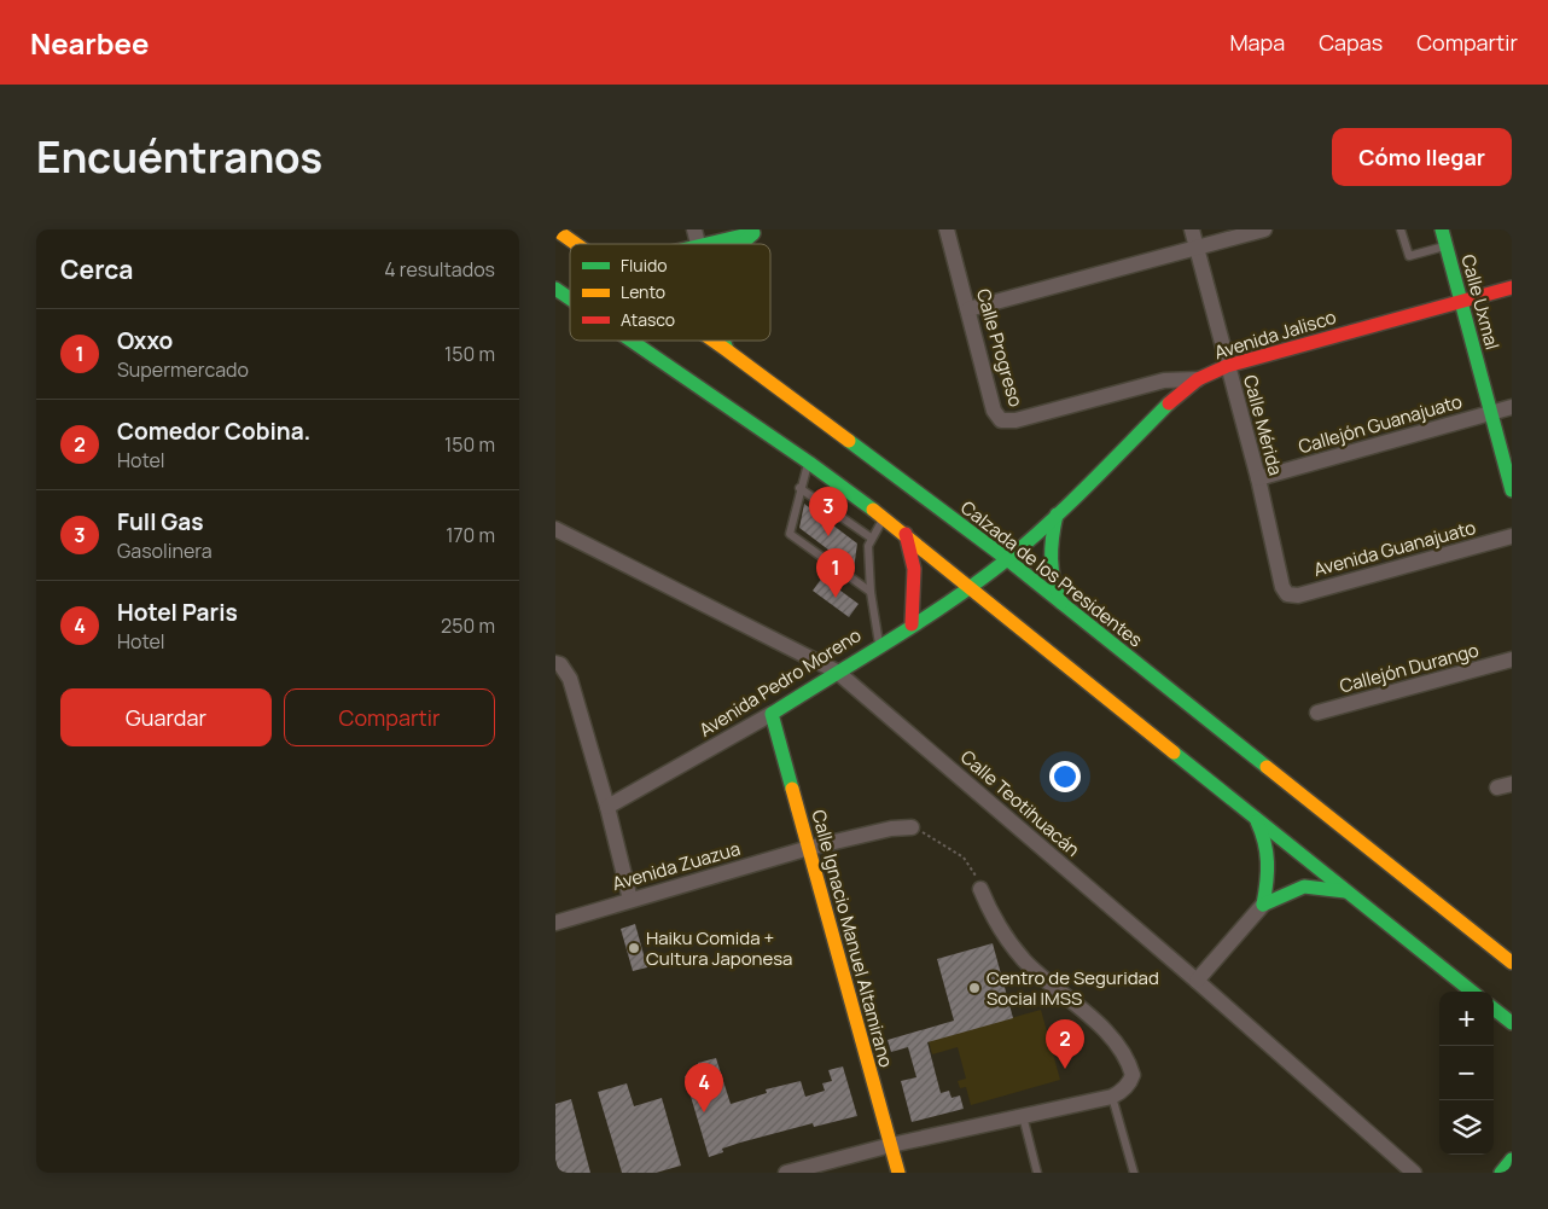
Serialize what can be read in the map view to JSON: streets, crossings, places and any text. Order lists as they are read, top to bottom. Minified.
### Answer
{"streets":{"main road":["Calle Uxmal","Avenida Jalisco","Calzada de los Presidentes","Avenida Pedro Moreno","Calle Ignacio Manuel Altamirano"],"street":["Calle Progreso","Callejón Guanajuato","Calle Mérida","Avenida Guanajuato","Callejón Durango","Calle Teotihuacán","Avenida Zuazua"]},"crossings":[["Calle Uxmal","Avenida Jalisco"],["Calle Uxmal","Callejón Guanajuato"],["Avenida Jalisco","Calle Progreso"],["Avenida Jalisco","Calle Mérida"],["Avenida Jalisco","Calzada de los Presidentes"],["Avenida Jalisco","Avenida Pedro Moreno"],["Callejón Guanajuato","Calle Mérida"],["Calle Mérida","Avenida Guanajuato"],["Avenida Pedro Moreno","Calle Teotihuacán"],["Avenida Pedro Moreno","Calle Ignacio Manuel Altamirano"],["Avenida Zuazua","Calle Ignacio Manuel Altamirano"]],"places":["Haiku Comida + Cultura Japonesa","Centro de Seguridad Social IMSS"],"legend":["Fluido","Lento","Atasco"],"page":{"header":"Nearbee","nav":["Mapa","Capas","Compartir"],"title":"Encuéntranos","buttons":["Cómo llegar",["Guardar","Compartir"]],"heading":["Cerca","4 resultados"],"list":[{"mark":"1","name":"Oxxo","note":"Supermercado","value":"150 m"},{"mark":"2","name":"Comedor Cobina.","note":"Hotel","value":"150 m"},{"mark":"3","name":"Full Gas","note":"Gasolinera","value":"170 m"},{"mark":"4","name":"Hotel Paris","note":"Hotel","value":"250 m"}],"pins":["3","1","2","4"],"map_buttons":["+","−"]}}
